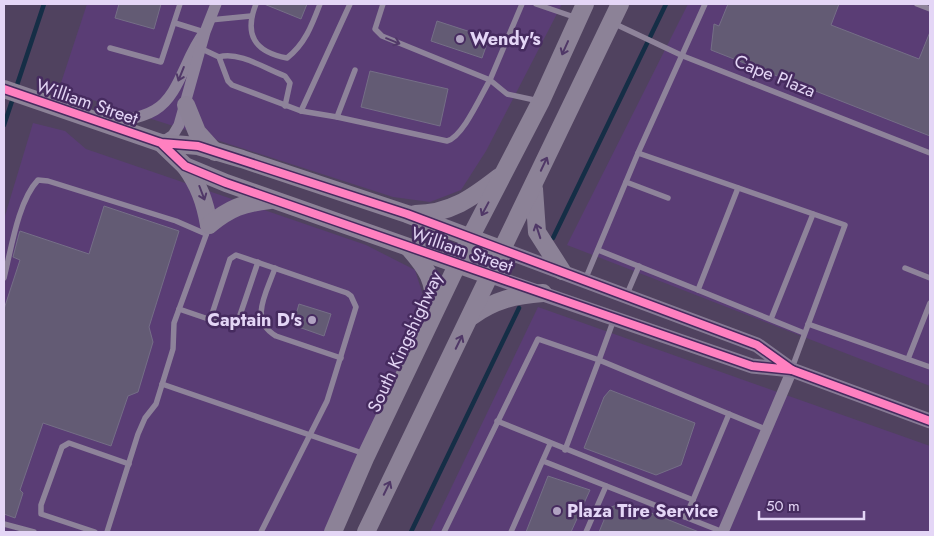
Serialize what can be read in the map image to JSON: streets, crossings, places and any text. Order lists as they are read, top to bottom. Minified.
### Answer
{"streets":{"main road":["William Street","South Kingshighway"],"lane":["Cape Plaza"]},"crossings":[["William Street","South Kingshighway"]],"places":["Wendy's","Captain D's","Plaza Tire Service"],"scale_bar":"50 m"}
